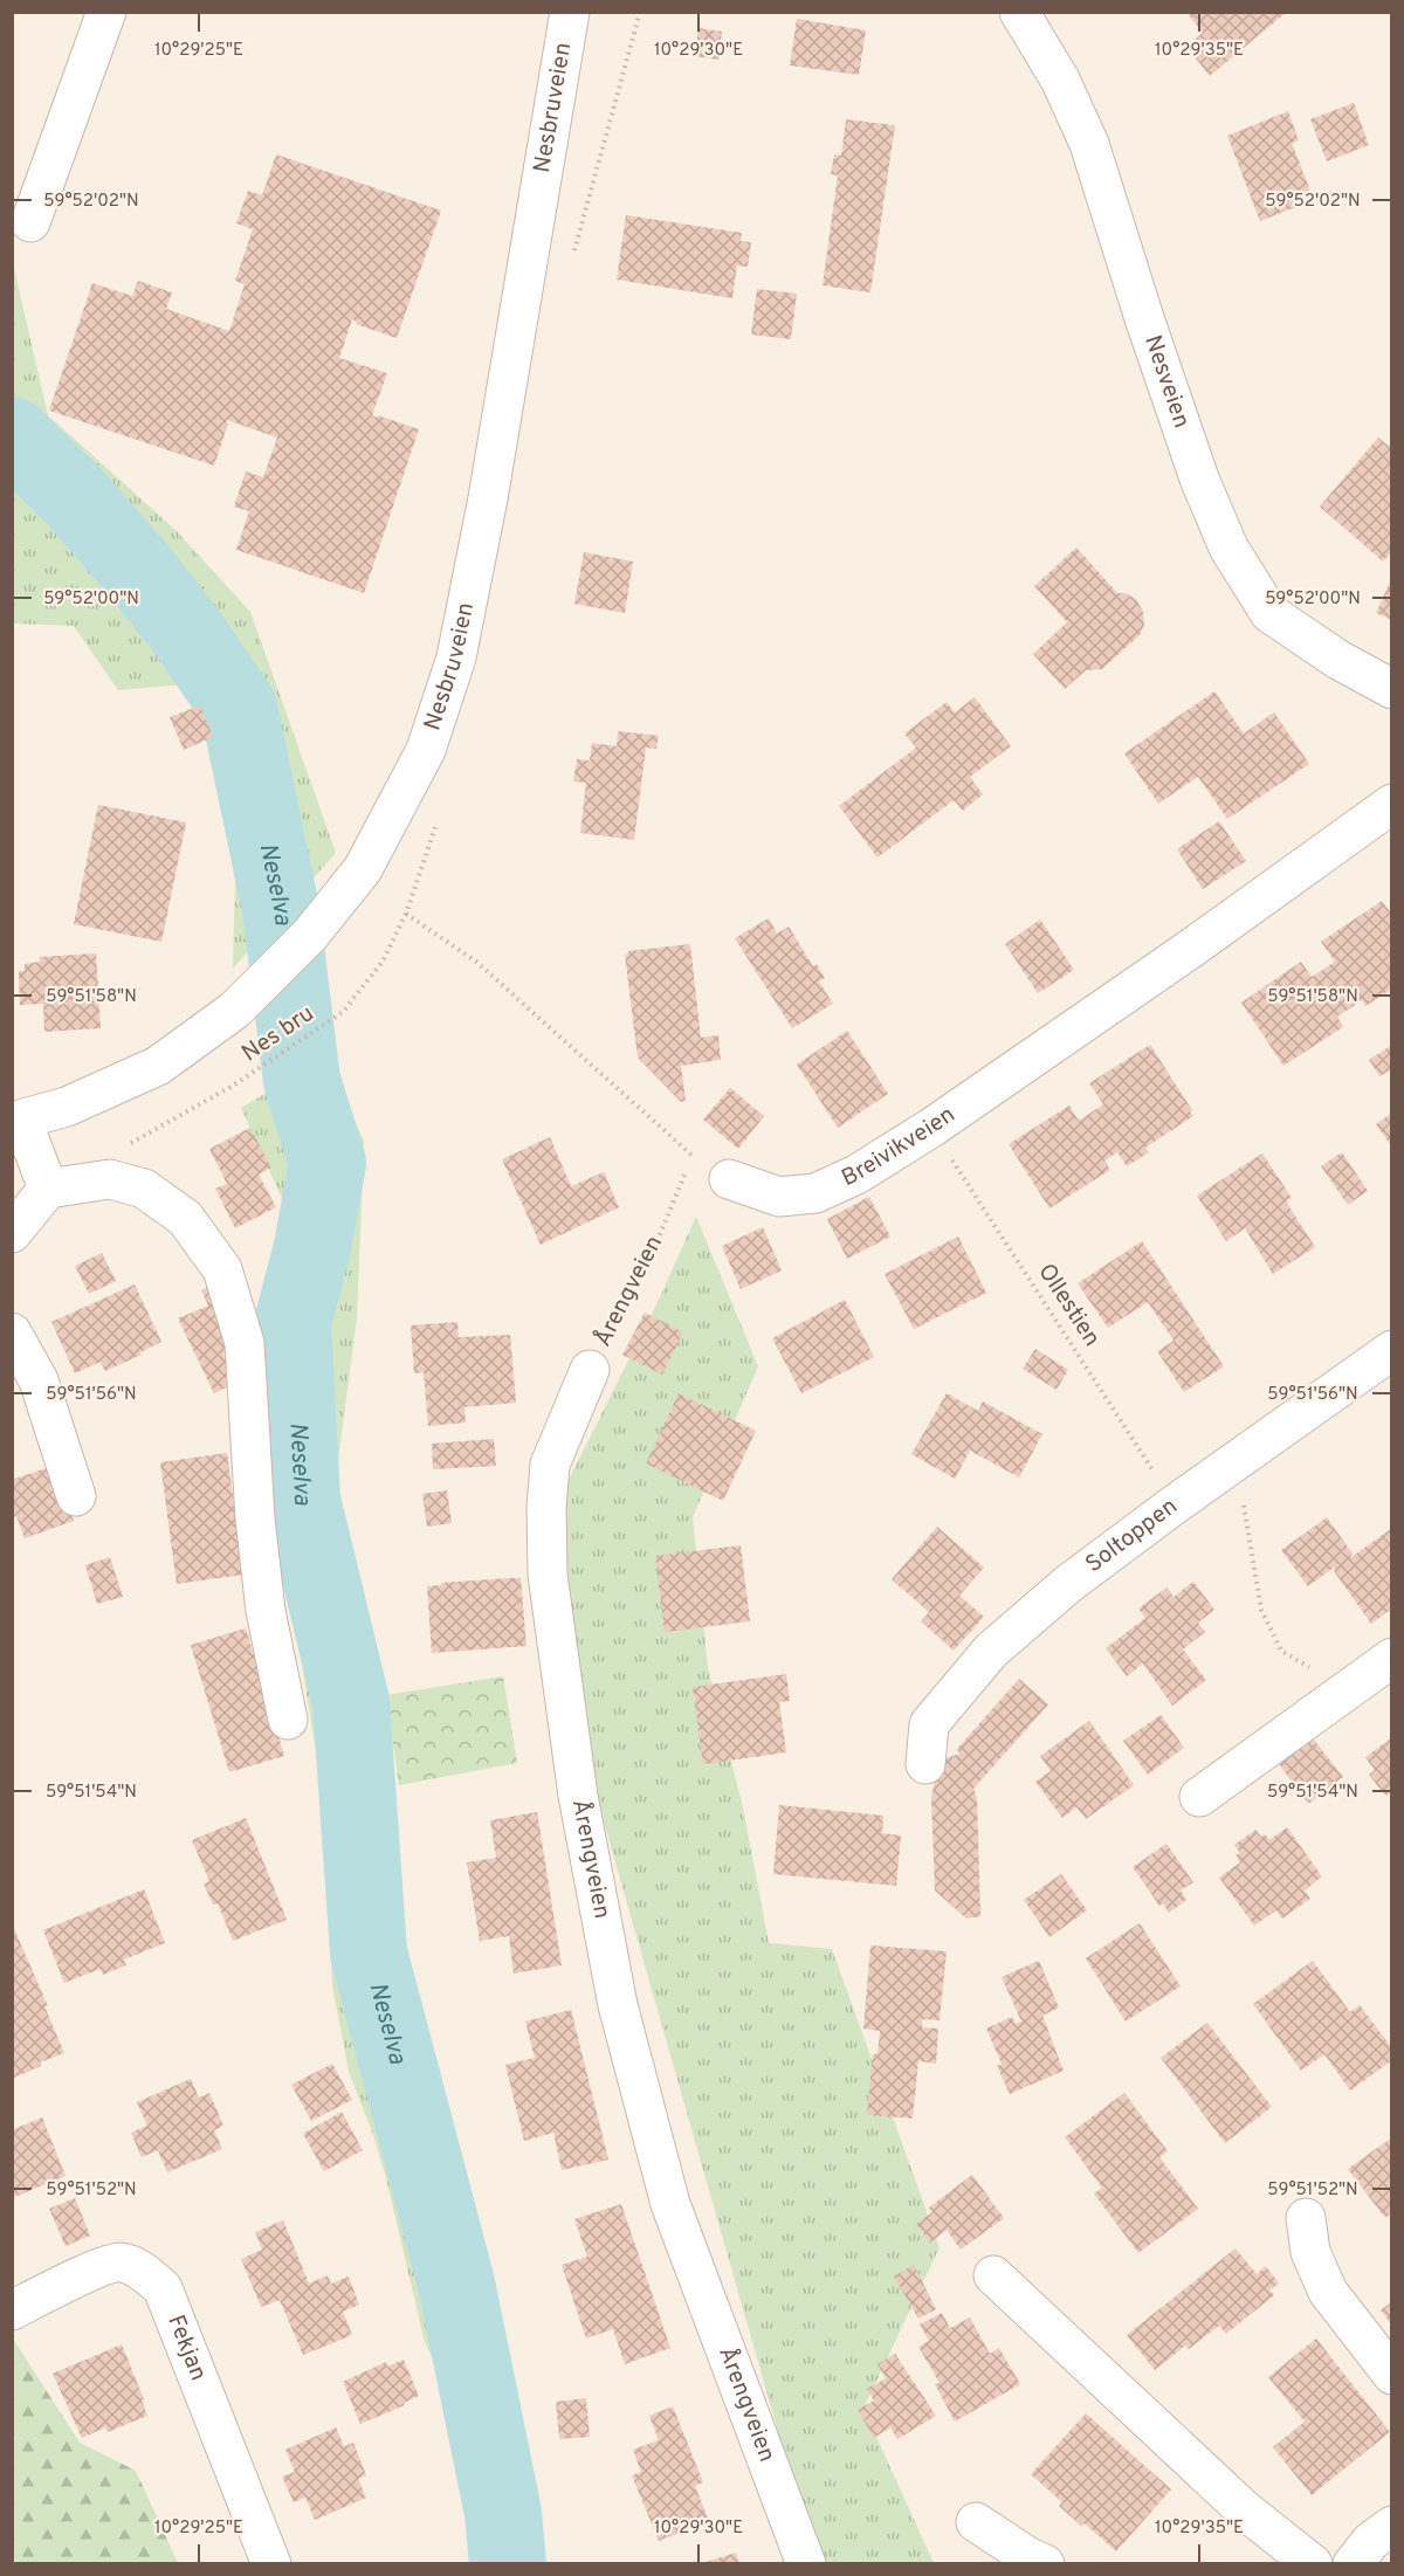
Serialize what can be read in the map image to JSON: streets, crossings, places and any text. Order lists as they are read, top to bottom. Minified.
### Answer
{"streets":{"street":["Nesbruveien","Nesveien","Breivikveien","Årengveien","Soltoppen","Fekjan"],"path":["Nes bru","Ollestien"]},"crossings":[["Nes bru","Årengveien"],["Breivikveien","Ollestien"],["Ollestien","Soltoppen"]],"water":["Neselva"],"coordinates":["10°29'25\"E","10°29'30\"E","10°29'35\"E","59°52'02\"N","59°52'00\"N","59°51'58\"N","59°51'56\"N","59°51'54\"N","59°51'52\"N"]}
